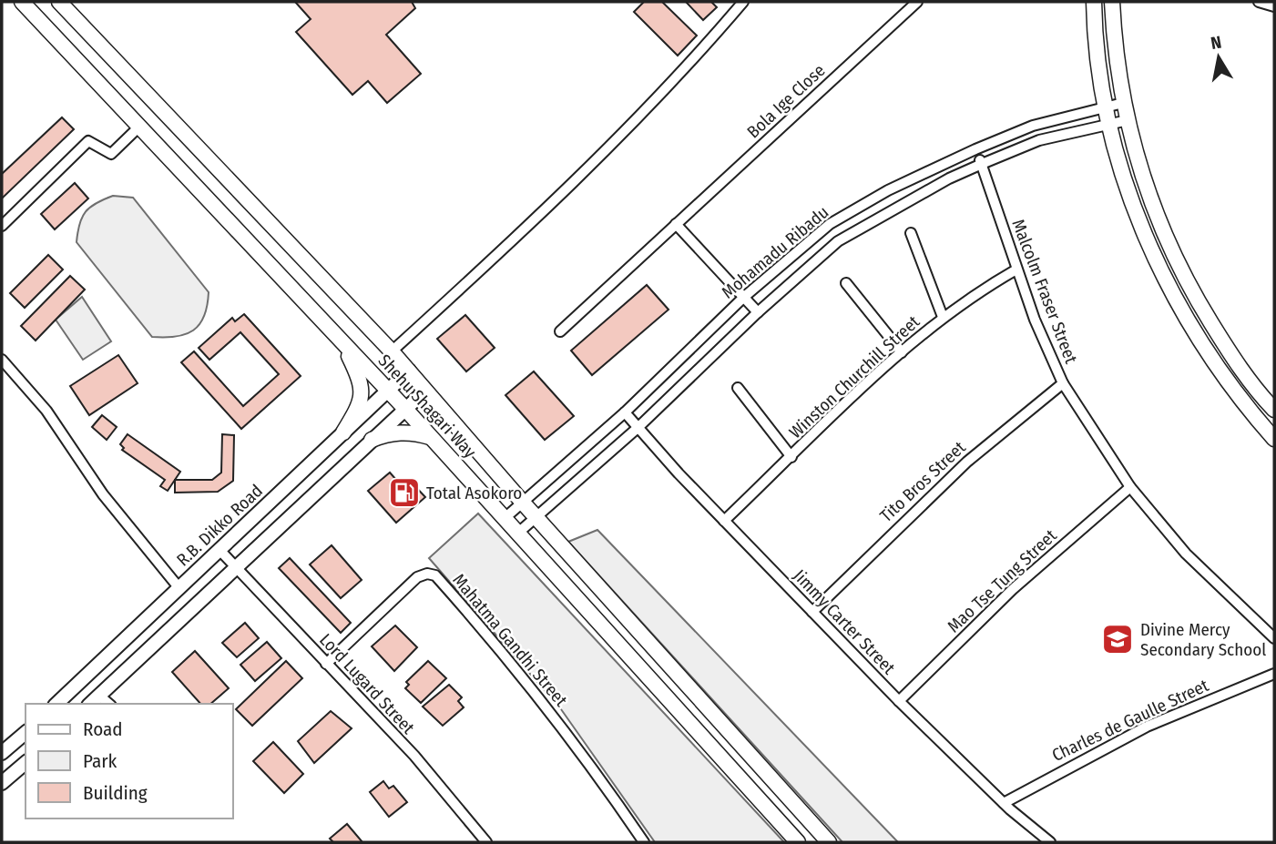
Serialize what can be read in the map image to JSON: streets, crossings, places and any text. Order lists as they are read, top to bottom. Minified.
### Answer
{"streets":{"main road":["Shehu Shagari Way"],"street":["Bola Ige Close","Mohamadu Ribadu","Malcolm Fraser Street","Winston Churchill Street","Tito Bros Street","R.B. Dikko Road","Mao Tse Tung Street","Jimmy Carter Street","Mahatma Gandhi Street","Lord Lugard Street","Charles de Gaulle Street"]},"crossings":[["Mohamadu Ribadu","Malcolm Fraser Street"],["Mohamadu Ribadu","Shehu Shagari Way"],["Mohamadu Ribadu","Jimmy Carter Street"],["Malcolm Fraser Street","Winston Churchill Street"],["Malcolm Fraser Street","Tito Bros Street"],["Malcolm Fraser Street","Mao Tse Tung Street"],["Winston Churchill Street","Jimmy Carter Street"],["Shehu Shagari Way","R.B. Dikko Road"],["Tito Bros Street","Jimmy Carter Street"],["R.B. Dikko Road","Lord Lugard Street"],["Mao Tse Tung Street","Jimmy Carter Street"],["Jimmy Carter Street","Charles de Gaulle Street"],["Mahatma Gandhi Street","Lord Lugard Street"]],"places":{"fuel station":["Total Asokoro"],"school or university":["Divine Mercy Secondary School"]},"legend":["Road","Park","Building"],"north":"top"}
